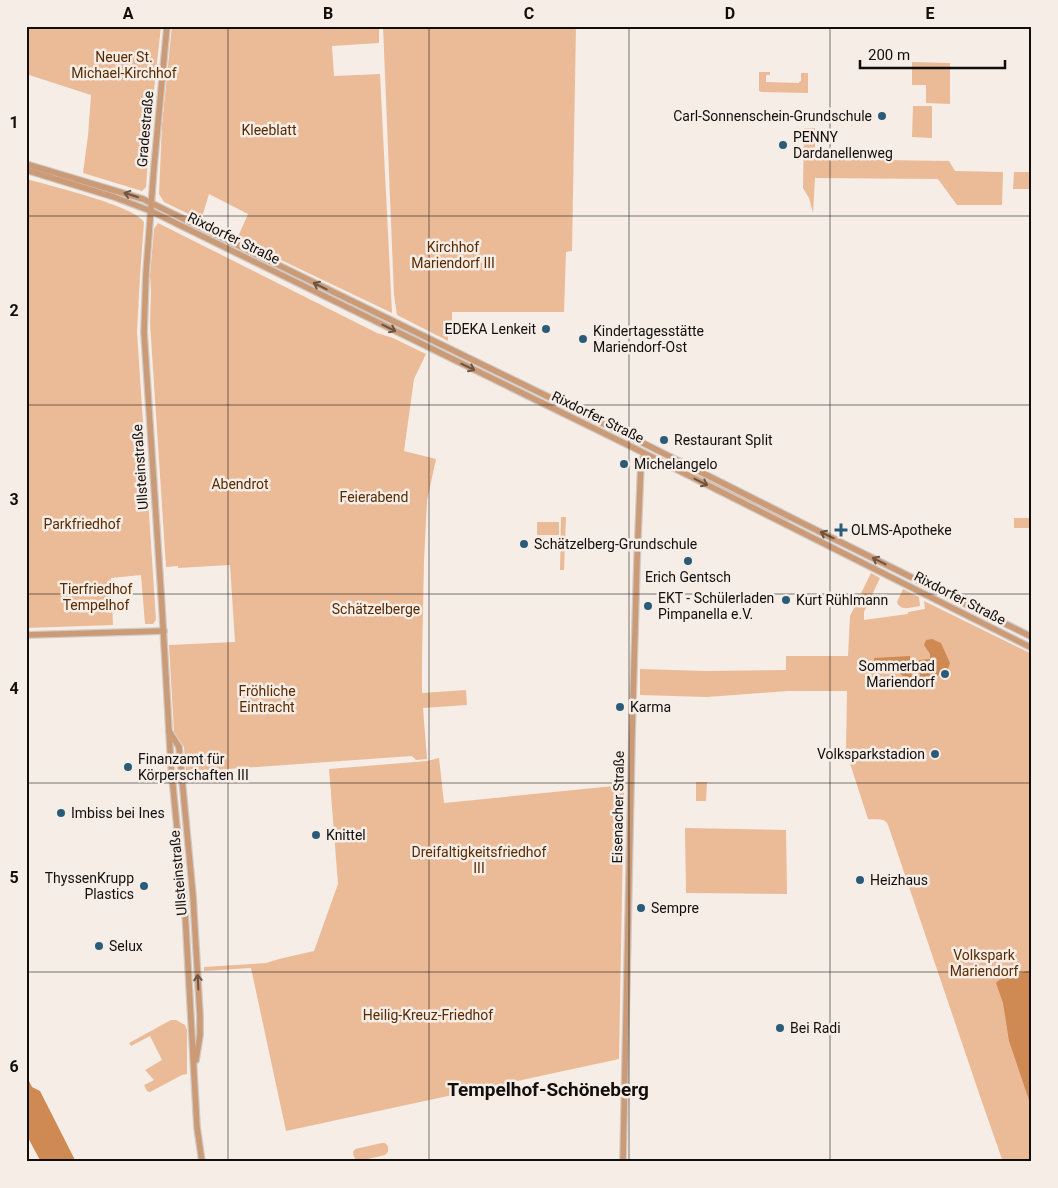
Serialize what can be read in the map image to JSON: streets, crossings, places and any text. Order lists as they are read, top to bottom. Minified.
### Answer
{"streets":{"street":["Gradestraße","Rixdorfer Straße","Ullsteinstraße","Eisenacher Straße"]},"crossings":[["Gradestraße","Rixdorfer Straße"],["Gradestraße","Ullsteinstraße"],["Rixdorfer Straße","Ullsteinstraße"],["Rixdorfer Straße","Eisenacher Straße"]],"districts":["Tempelhof-Schöneberg"],"parks":["Neuer St. Michael-Kirchhof","Kleeblatt","Kirchhof Mariendorf III","Abendrot","Feierabend","Parkfriedhof","Tierfriedhof Tempelhof","Schätzelberge","Fröhliche Eintracht","Dreifaltigkeitsfriedhof III","Volkspark Mariendorf","Heilig-Kreuz-Friedhof"],"places":{"other":["Carl-Sonnenschein-Grundschule","PENNY Dardanellenweg","EDEKA Lenkeit","Kindertagesstätte Mariendorf-Ost","Restaurant Split","Michelangelo","Schätzelberg-Grundschule","Erich Gentsch","Kurt Rühlmann","EKT - Schülerladen Pimpanella e.V.","Sommerbad Mariendorf","Karma","Volksparkstadion","Finanzamt für Körperschaften III","Imbiss bei Ines","Knittel","Heizhaus","ThyssenKrupp Plastics","Sempre","Selux","Bei Radi"],"health":["OLMS-Apotheke"]},"scale_bar":"200 m","grid":{"columns":["A","B","C","D","E"],"rows":["1","2","3","4","5","6"]}}
